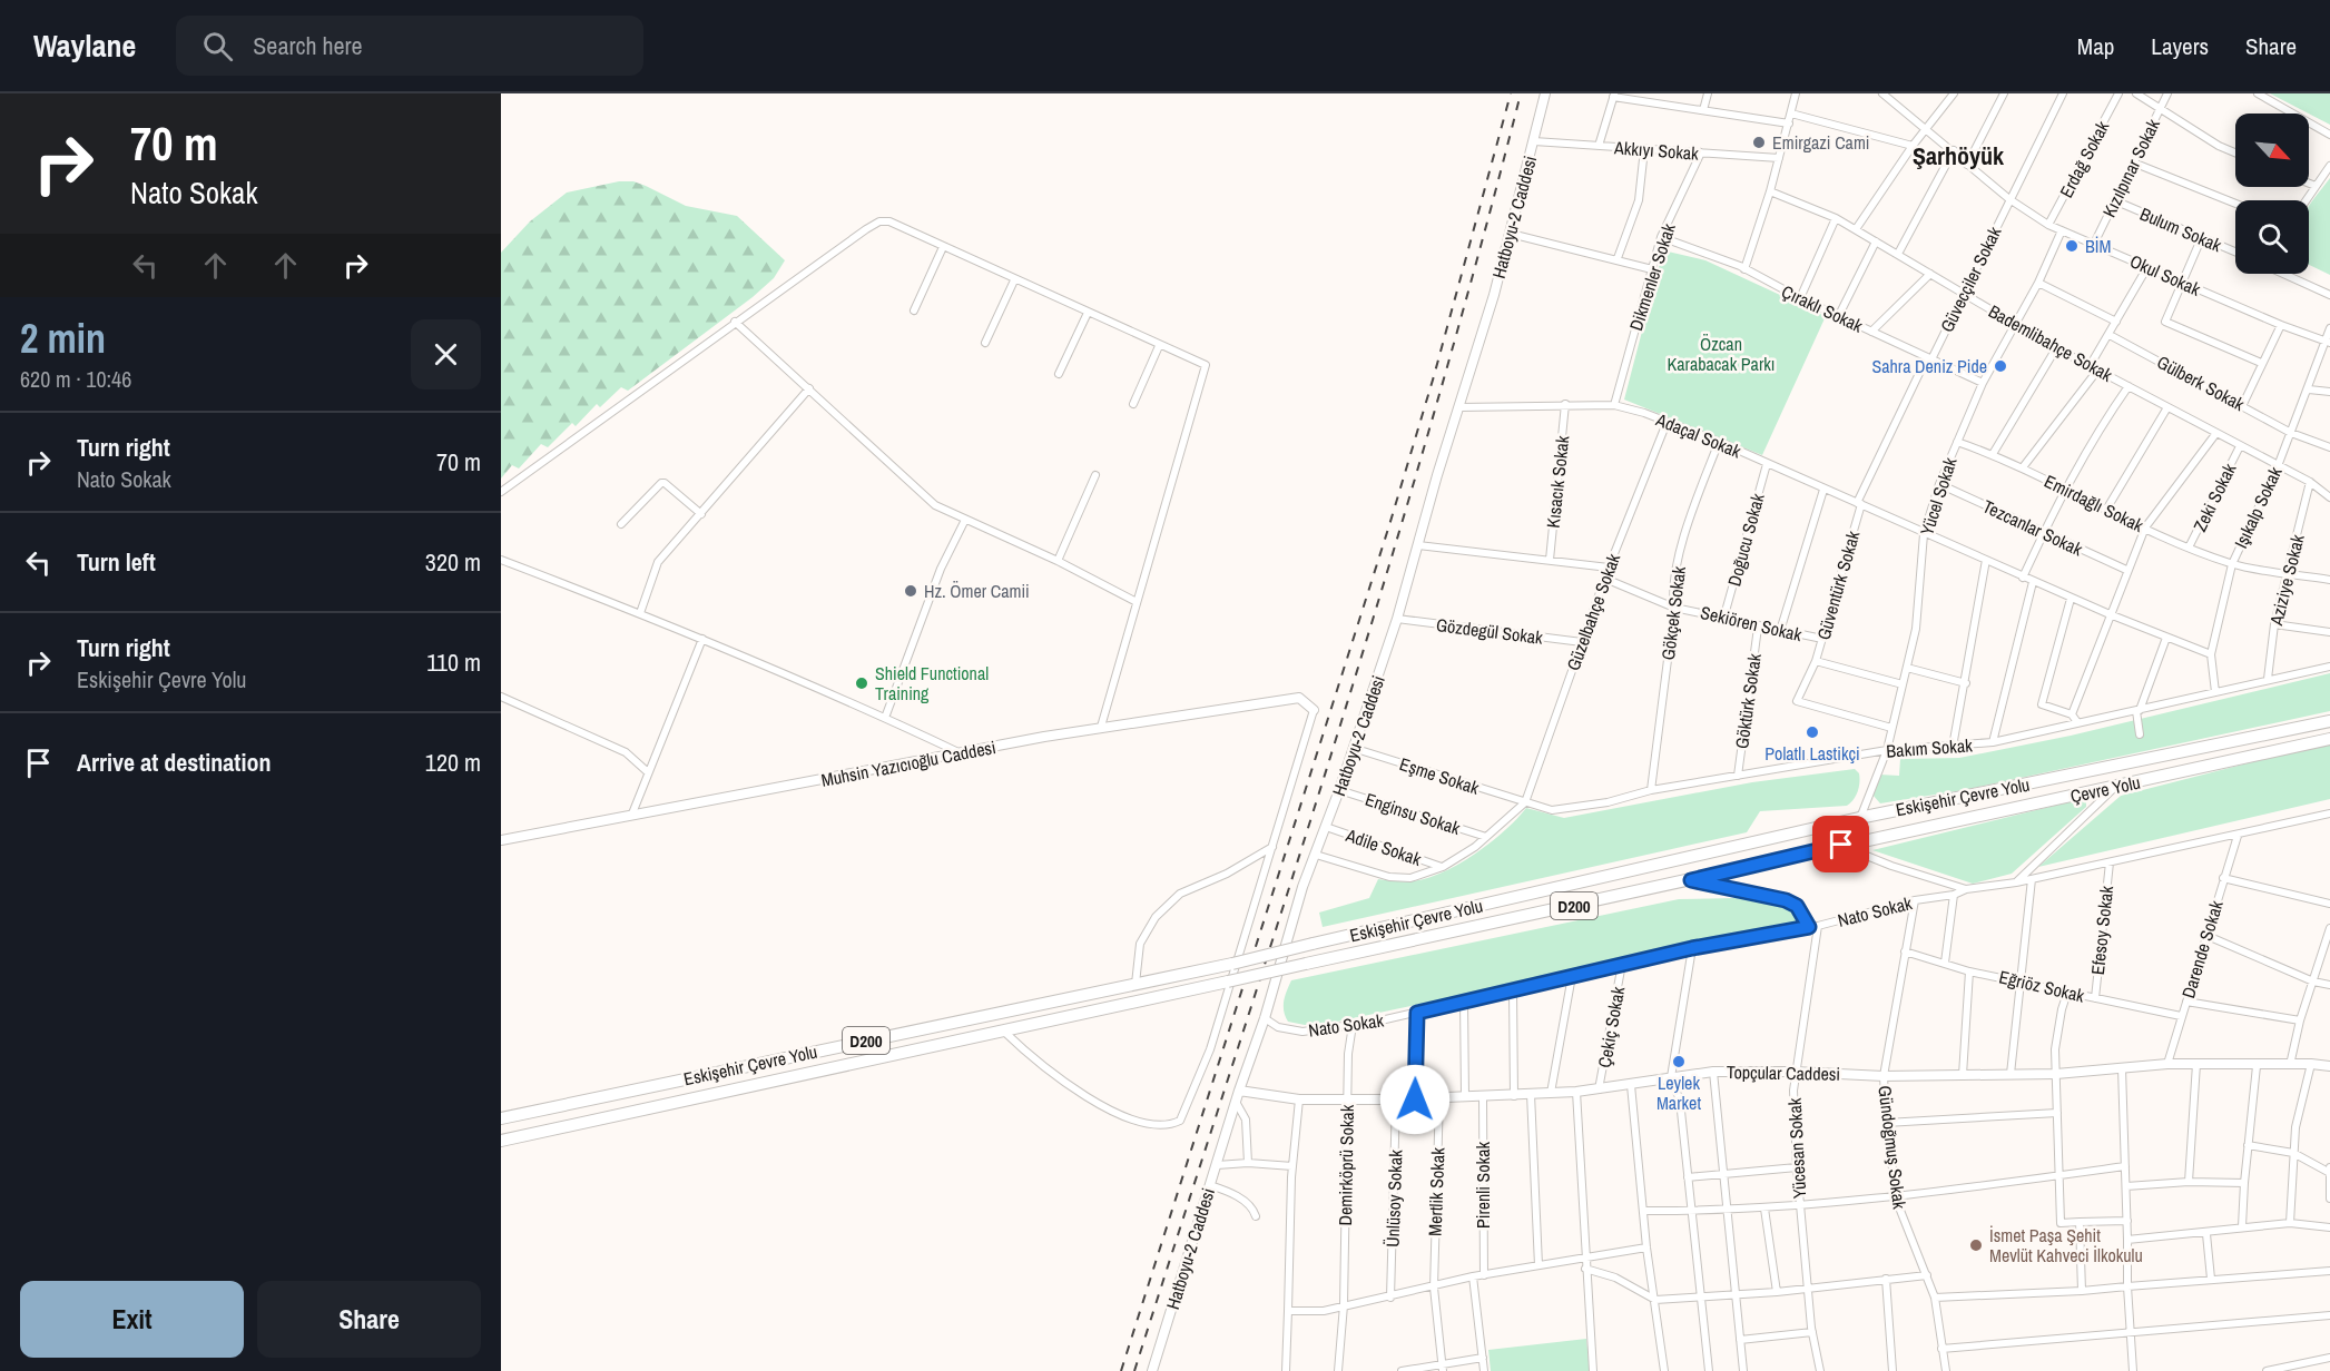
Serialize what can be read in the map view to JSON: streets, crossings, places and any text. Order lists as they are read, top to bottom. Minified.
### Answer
{"streets":{"highway":["Çevre Yolu","Eskişehir Çevre Yolu","D200"],"street":["Akkıyı Sokak","Erdağ Sokak","Kızılpınar Sokak","Hatboyu-2 Caddesi","Bulum Sokak","Okul Sokak","Dikmenler Sokak","Güvecçiler Sokak","Çıraklı Sokak","Bademlibahçe Sokak","Gülberk Sokak","Adaçal Sokak","Kısacık Sokak","Yücel Sokak","Zeki Sokak","Emirdağlı Sokak","Işıkalp Sokak","Tezcanlar Sokak","Doğucu Sokak","Aziziye Sokak","Güventürk Sokak","Güzelbahçe Sokak","Gökçek Sokak","Sekiören Sokak","Gözdegül Sokak","Göktürk Sokak","Bakım Sokak","Muhsin Yazıcıoğlu Caddesi","Eşme Sokak","Enginsu Sokak","Adile Sokak","Nato Sokak","Efesoy Sokak","Darende Sokak","Eğriöz Sokak","Çekiç Sokak","Topçular Caddesi","Gündoğmuş Sokak","Yücesan Sokak","Demirköprü Sokak","Pirenli Sokak","Mertlik Sokak","Ünlüsoy Sokak"]},"crossings":[["Akkıyı Sokak","Hatboyu-2 Caddesi"],["Akkıyı Sokak","Dikmenler Sokak"],["Erdağ Sokak","Okul Sokak"],["Kızılpınar Sokak","Bulum Sokak"],["Kızılpınar Sokak","Okul Sokak"],["Hatboyu-2 Caddesi","Adaçal Sokak"],["Hatboyu-2 Caddesi","Gözdegül Sokak"],["Hatboyu-2 Caddesi","Eşme Sokak"],["Hatboyu-2 Caddesi","Enginsu Sokak"],["Hatboyu-2 Caddesi","Adile Sokak"],["Hatboyu-2 Caddesi","Nato Sokak"],["Hatboyu-2 Caddesi","Topçular Caddesi"],["Okul Sokak","Güvecçiler Sokak"],["Okul Sokak","Yücel Sokak"],["Okul Sokak","Işıkalp Sokak"],["Dikmenler Sokak","Çıraklı Sokak"],["Dikmenler Sokak","Adaçal Sokak"],["Güvecçiler Sokak","Çıraklı Sokak"],["Güvecçiler Sokak","Bademlibahçe Sokak"],["Güvecçiler Sokak","Adaçal Sokak"],["Güvecçiler Sokak","Güventürk Sokak"],["Çıraklı Sokak","Yücel Sokak"],["Bademlibahçe Sokak","Yücel Sokak"],["Bademlibahçe Sokak","Zeki Sokak"],["Bademlibahçe Sokak","Işıkalp Sokak"],["Bademlibahçe Sokak","Aziziye Sokak"],["Gülberk Sokak","Işıkalp Sokak"],["Adaçal Sokak","Kısacık Sokak"],["Adaçal Sokak","Yücel Sokak"],["Adaçal Sokak","Işıkalp Sokak"],["Adaçal Sokak","Doğucu Sokak"],["Adaçal Sokak","Güventürk Sokak"],["Adaçal Sokak","Güzelbahçe Sokak"],["Adaçal Sokak","Gökçek Sokak"],["Yücel Sokak","Emirdağlı Sokak"],["Yücel Sokak","Tezcanlar Sokak"],["Yücel Sokak","Güventürk Sokak"],["Yücel Sokak","Bakım Sokak"],["Yücel Sokak","Eskişehir Çevre Yolu"],["Zeki Sokak","Emirdağlı Sokak"],["Emirdağlı Sokak","Işıkalp Sokak"],["Emirdağlı Sokak","Aziziye Sokak"],["Işıkalp Sokak","Bakım Sokak"],["Doğucu Sokak","Sekiören Sokak"],["Aziziye Sokak","Bakım Sokak"],["Güventürk Sokak","Sekiören Sokak"],["Güzelbahçe Sokak","Sekiören Sokak"],["Güzelbahçe Sokak","Gözdegül Sokak"],["Güzelbahçe Sokak","Bakım Sokak"],["Güzelbahçe Sokak","Eşme Sokak"],["Gökçek Sokak","Sekiören Sokak"],["Gökçek Sokak","Bakım Sokak"],["Sekiören Sokak","Göktürk Sokak"],["Göktürk Sokak","Bakım Sokak"],["Bakım Sokak","Eşme Sokak"],["Çevre Yolu","Eskişehir Çevre Yolu"],["Nato Sokak","Efesoy Sokak"],["Nato Sokak","Darende Sokak"],["Nato Sokak","Çekiç Sokak"],["Nato Sokak","Gündoğmuş Sokak"],["Nato Sokak","Yücesan Sokak"],["Nato Sokak","Demirköprü Sokak"],["Efesoy Sokak","Eğriöz Sokak"],["Darende Sokak","Eğriöz Sokak"],["Darende Sokak","Topçular Caddesi"],["Eğriöz Sokak","Gündoğmuş Sokak"],["Çekiç Sokak","Topçular Caddesi"],["Topçular Caddesi","Gündoğmuş Sokak"],["Topçular Caddesi","Yücesan Sokak"],["Topçular Caddesi","Demirköprü Sokak"],["Topçular Caddesi","Pirenli Sokak"],["Topçular Caddesi","Mertlik Sokak"],["Topçular Caddesi","Ünlüsoy Sokak"]],"districts":["Şarhöyük"],"parks":["Özcan Karabacak Parkı"],"places":["Emirgazi Cami","BİM","Sahra Deniz Pide","Hz. Ömer Camii","Shield Functional Training","Polatlı Lastikçi","Leylek Market","İsmet Paşa Şehit Mevlüt Kahveci İlkokulu"],"north":"bottom right","page":{"header":"Waylane","search":"Search here","nav":["Map","Layers","Share"],"turn":["70 m","Nato Sokak"],"heading":["2 min","620 m · 10:46"],"list":[{"name":"Turn right","note":"Nato Sokak","value":"70 m"},{"name":"Turn left","value":"320 m"},{"name":"Turn right","note":"Eskişehir Çevre Yolu","value":"110 m"},{"name":"Arrive at destination","value":"120 m"}],"buttons":["Exit","Share"]}}
